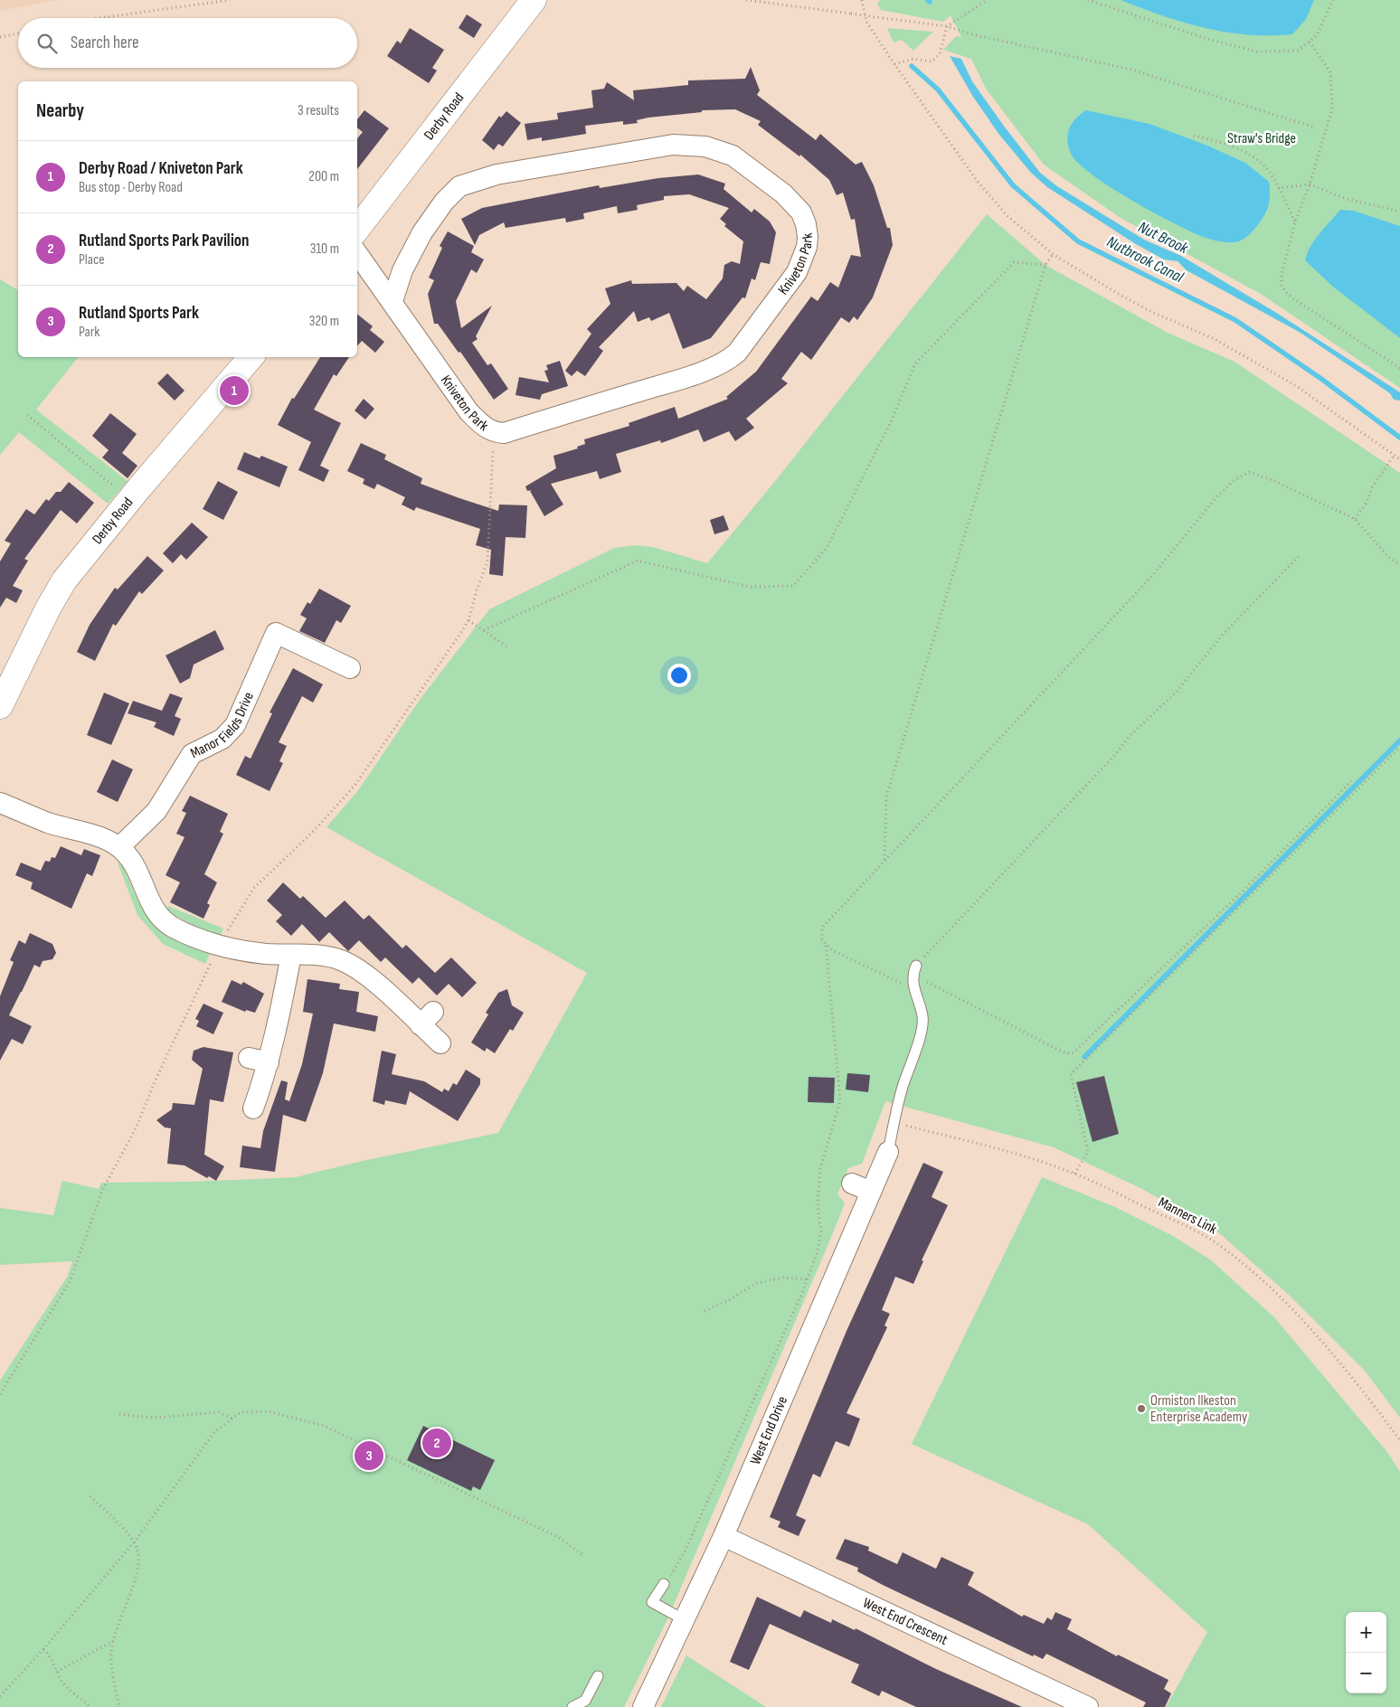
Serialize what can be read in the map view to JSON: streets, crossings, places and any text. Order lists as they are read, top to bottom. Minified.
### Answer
{"streets":{"main road":["Derby Road"],"street":["Kniveton Park","Manor Fields Drive","West End Drive","West End Crescent"],"path":["Manners Link"]},"crossings":[["West End Drive","West End Crescent"]],"water":["Nut Brook","Nutbrook Canal"],"parks":["Straw's Bridge"],"places":["Ormiston Ilkeston Enterprise Academy"],"page":{"search":"Search here","heading":["Nearby","3 results"],"list":[{"mark":"1","name":"Derby Road / Kniveton Park","note":"Bus stop · Derby Road","value":"200 m"},{"mark":"2","name":"Rutland Sports Park Pavilion","note":"Place","value":"310 m"},{"mark":"3","name":"Rutland Sports Park","note":"Park","value":"320 m"}],"pins":["1","2","3"],"map_buttons":["+","−"]}}
